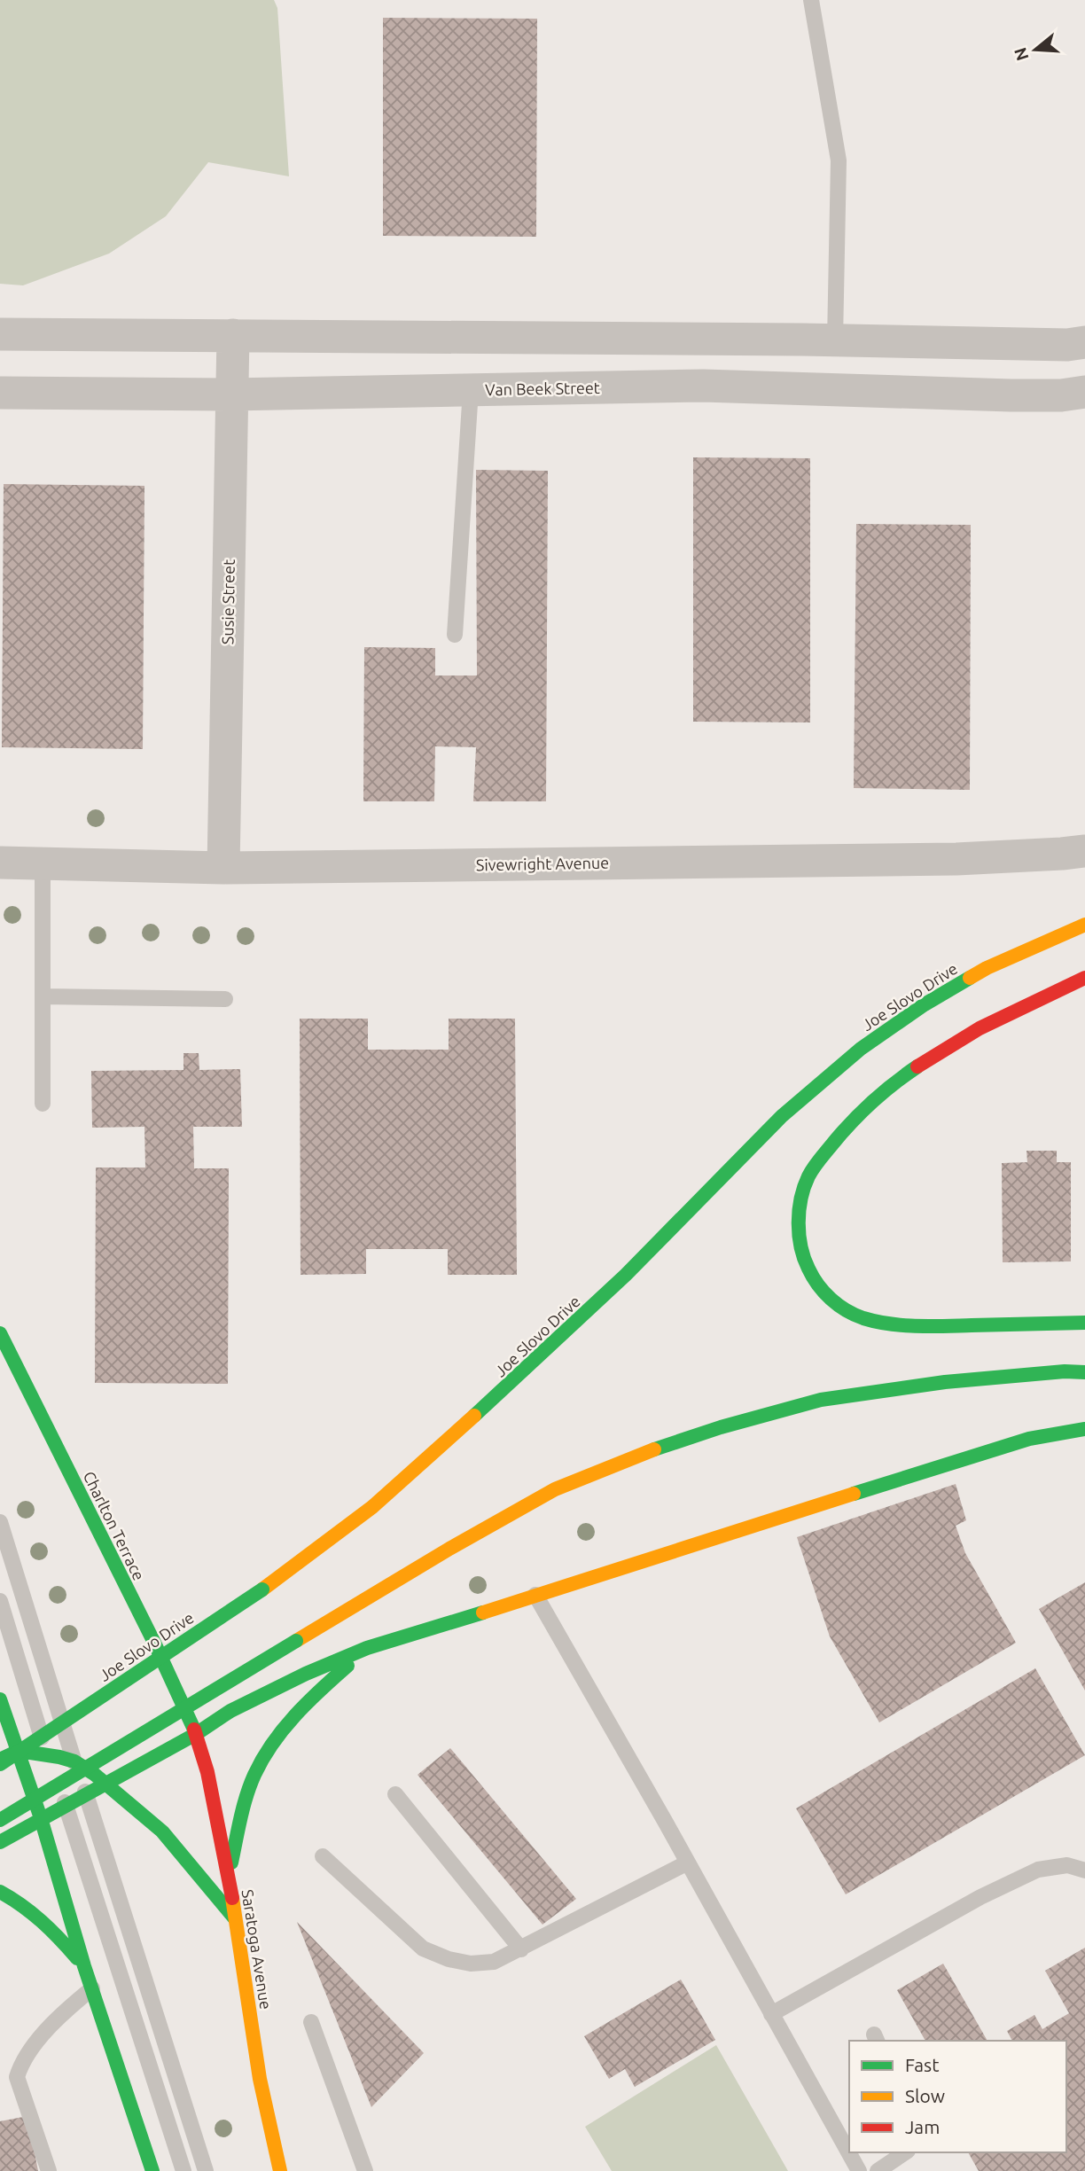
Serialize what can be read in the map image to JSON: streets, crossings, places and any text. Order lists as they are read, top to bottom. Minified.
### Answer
{"streets":{"main road":["Joe Slovo Drive","Charlton Terrace","Saratoga Avenue"],"street":["Van Beek Street","Susie Street","Sivewright Avenue"]},"crossings":[["Van Beek Street","Susie Street"],["Susie Street","Sivewright Avenue"],["Charlton Terrace","Saratoga Avenue"]],"legend":["Fast","Slow","Jam"],"north":"left"}
